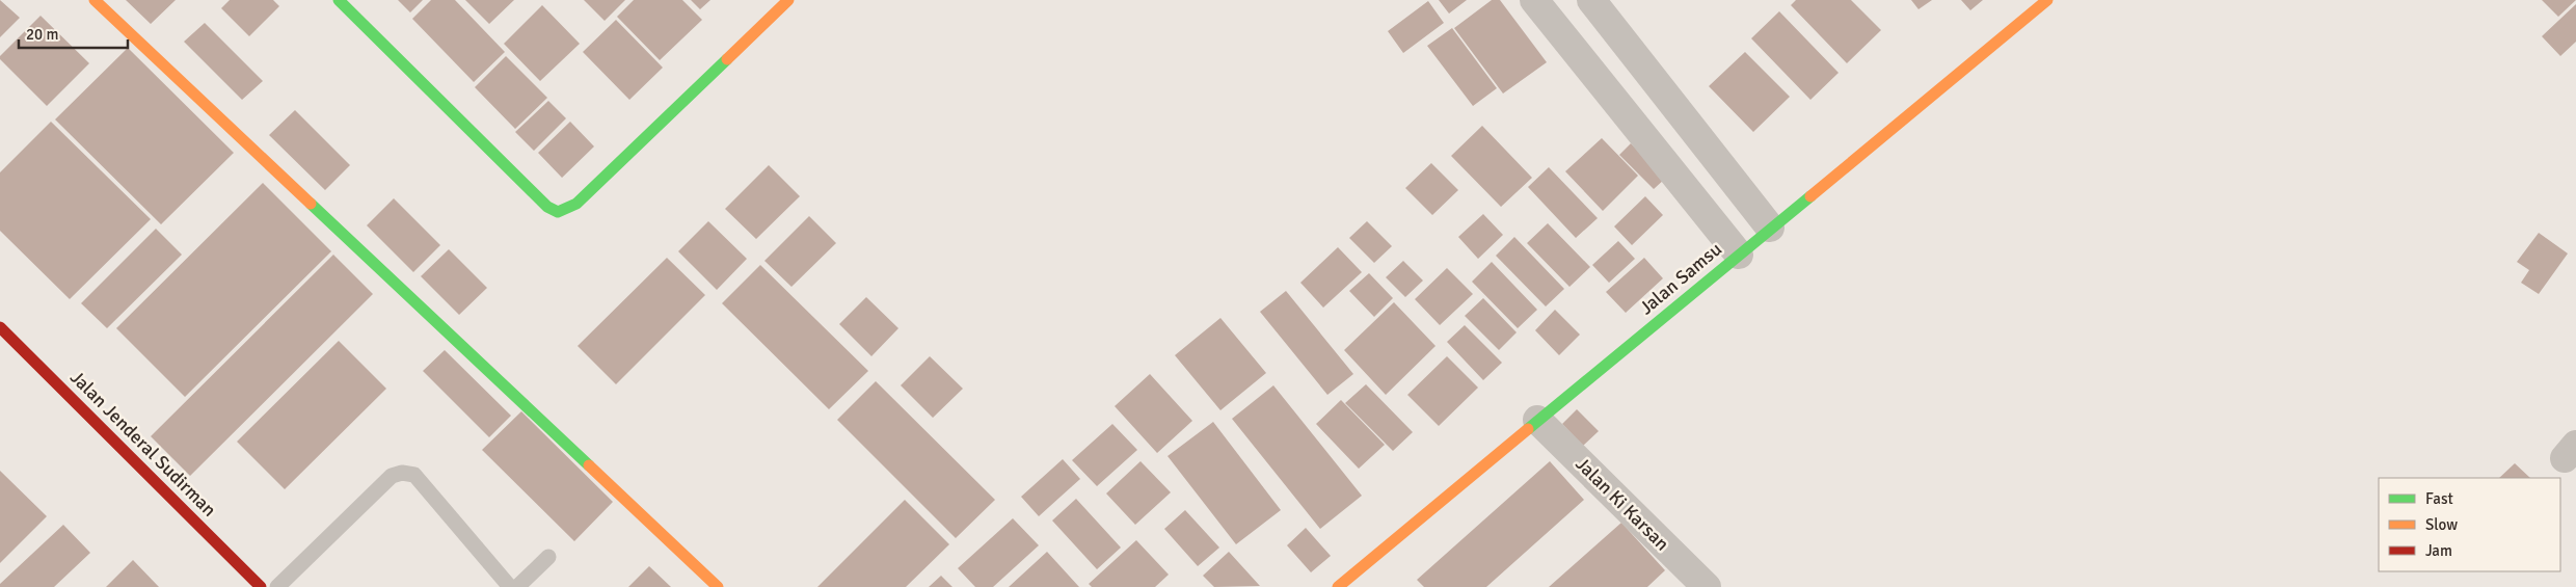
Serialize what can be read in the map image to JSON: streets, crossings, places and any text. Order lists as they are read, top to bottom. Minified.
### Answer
{"streets":{"street":["Jalan Samsu","Jalan Jenderal Sudirman","Jalan Ki Karsan"]},"crossings":[["Jalan Samsu","Jalan Ki Karsan"]],"legend":["Fast","Slow","Jam"],"scale_bar":"20 m"}
